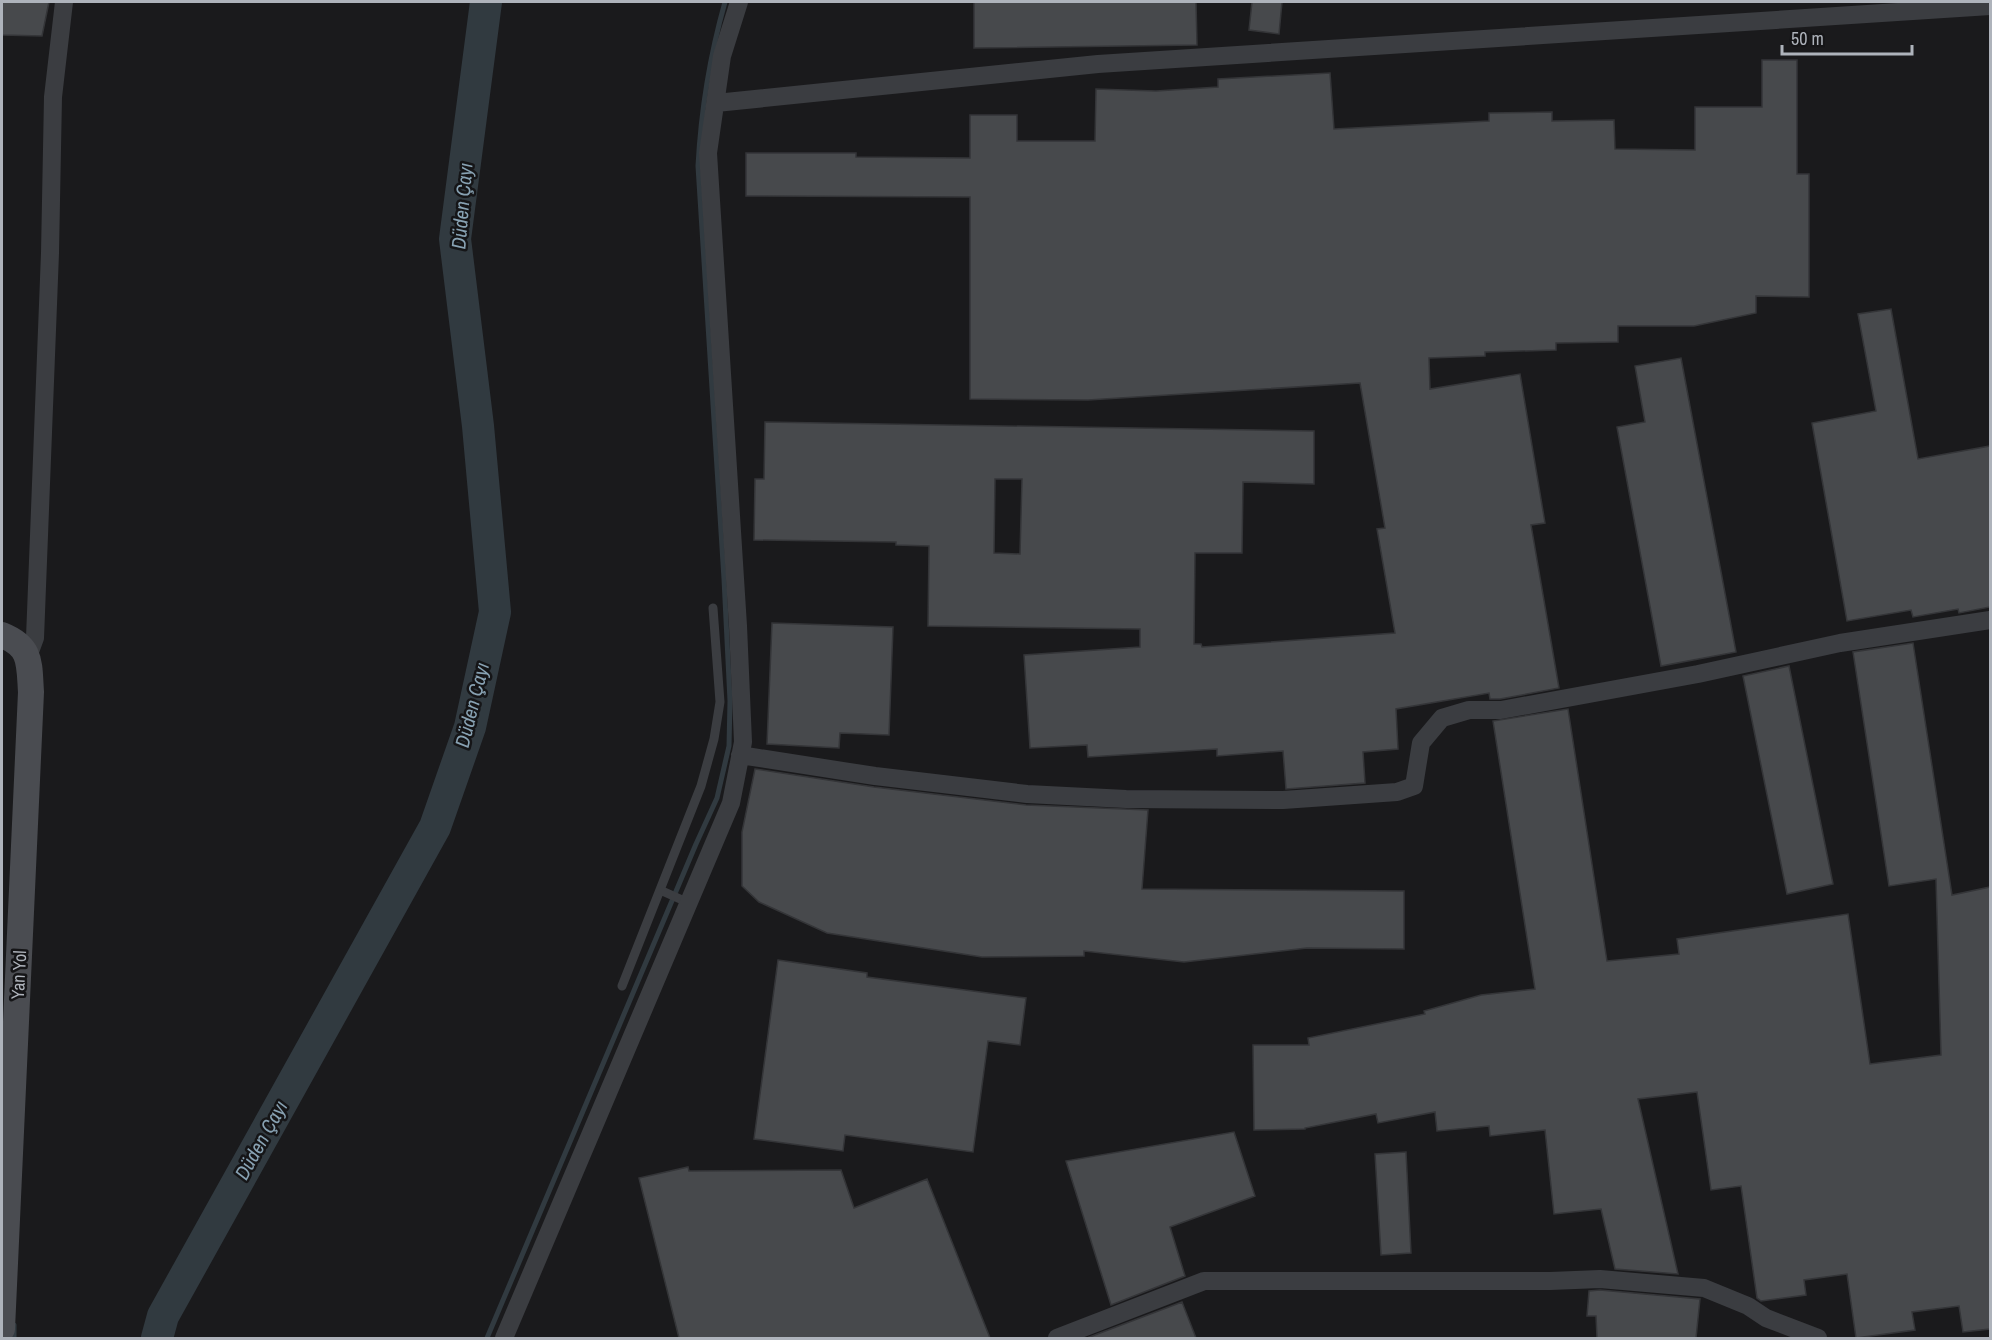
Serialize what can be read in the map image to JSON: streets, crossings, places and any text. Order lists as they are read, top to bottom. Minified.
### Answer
{"streets":{"street":["Yan Yol"]},"water":["Düden Çayı"],"scale_bar":"50 m"}
